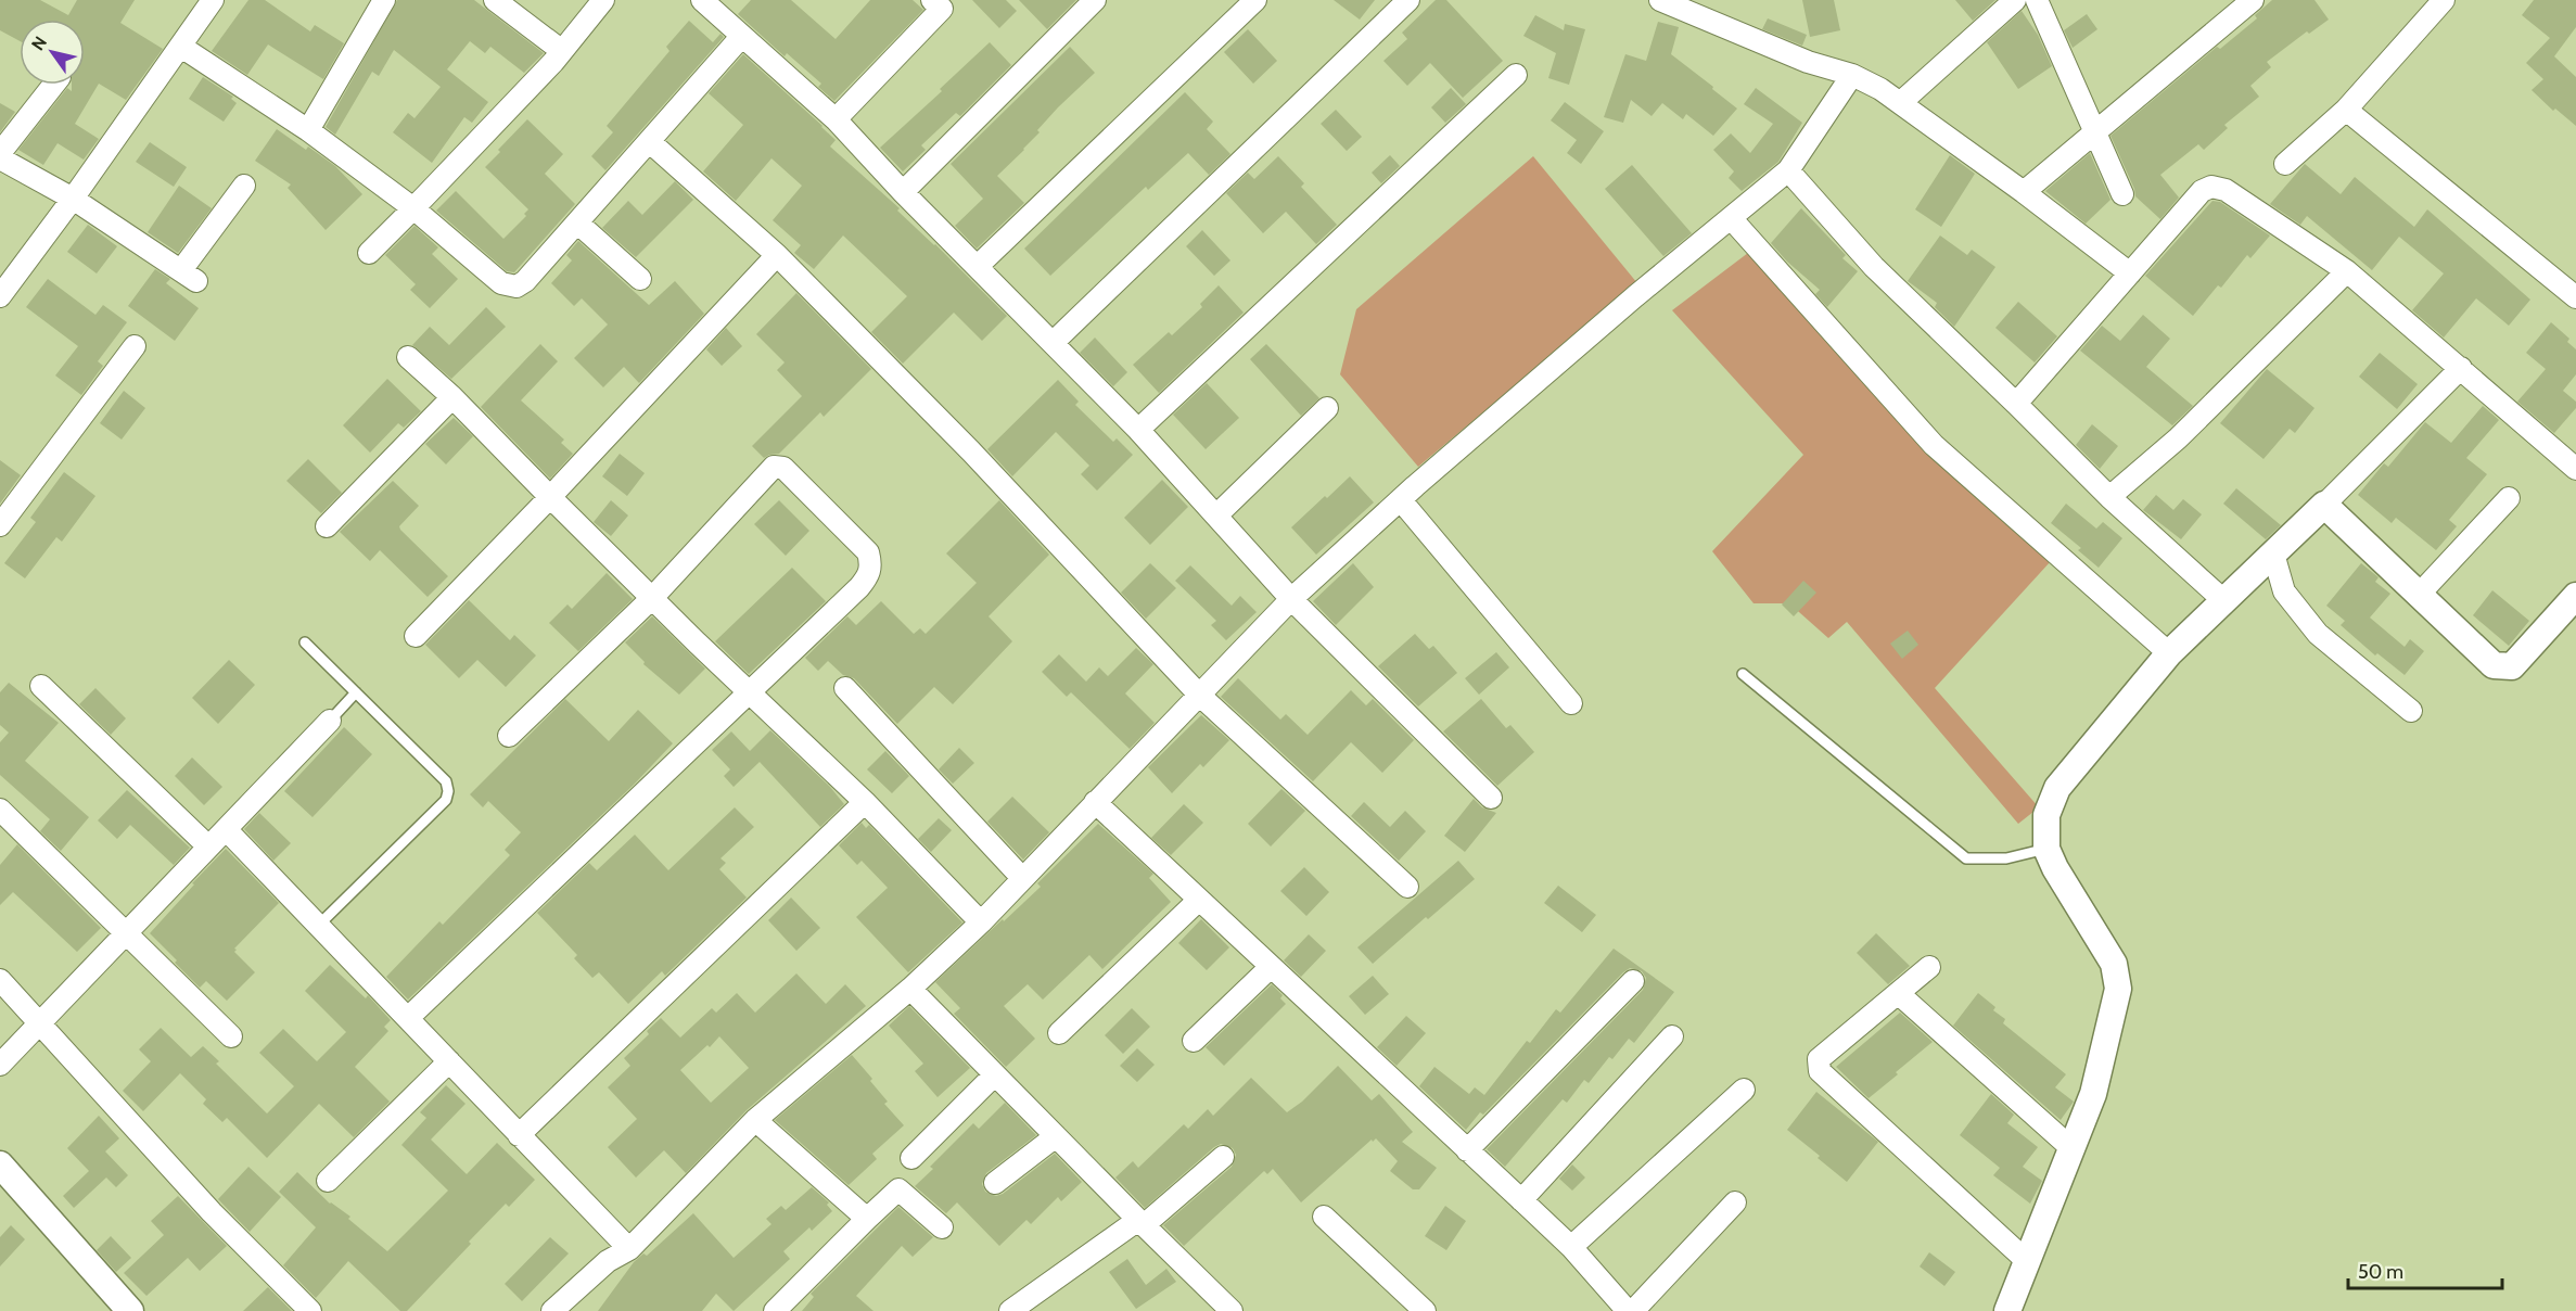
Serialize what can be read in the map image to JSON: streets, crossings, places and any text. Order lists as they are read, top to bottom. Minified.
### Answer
{"scale_bar":"50 m","north":"top left"}
